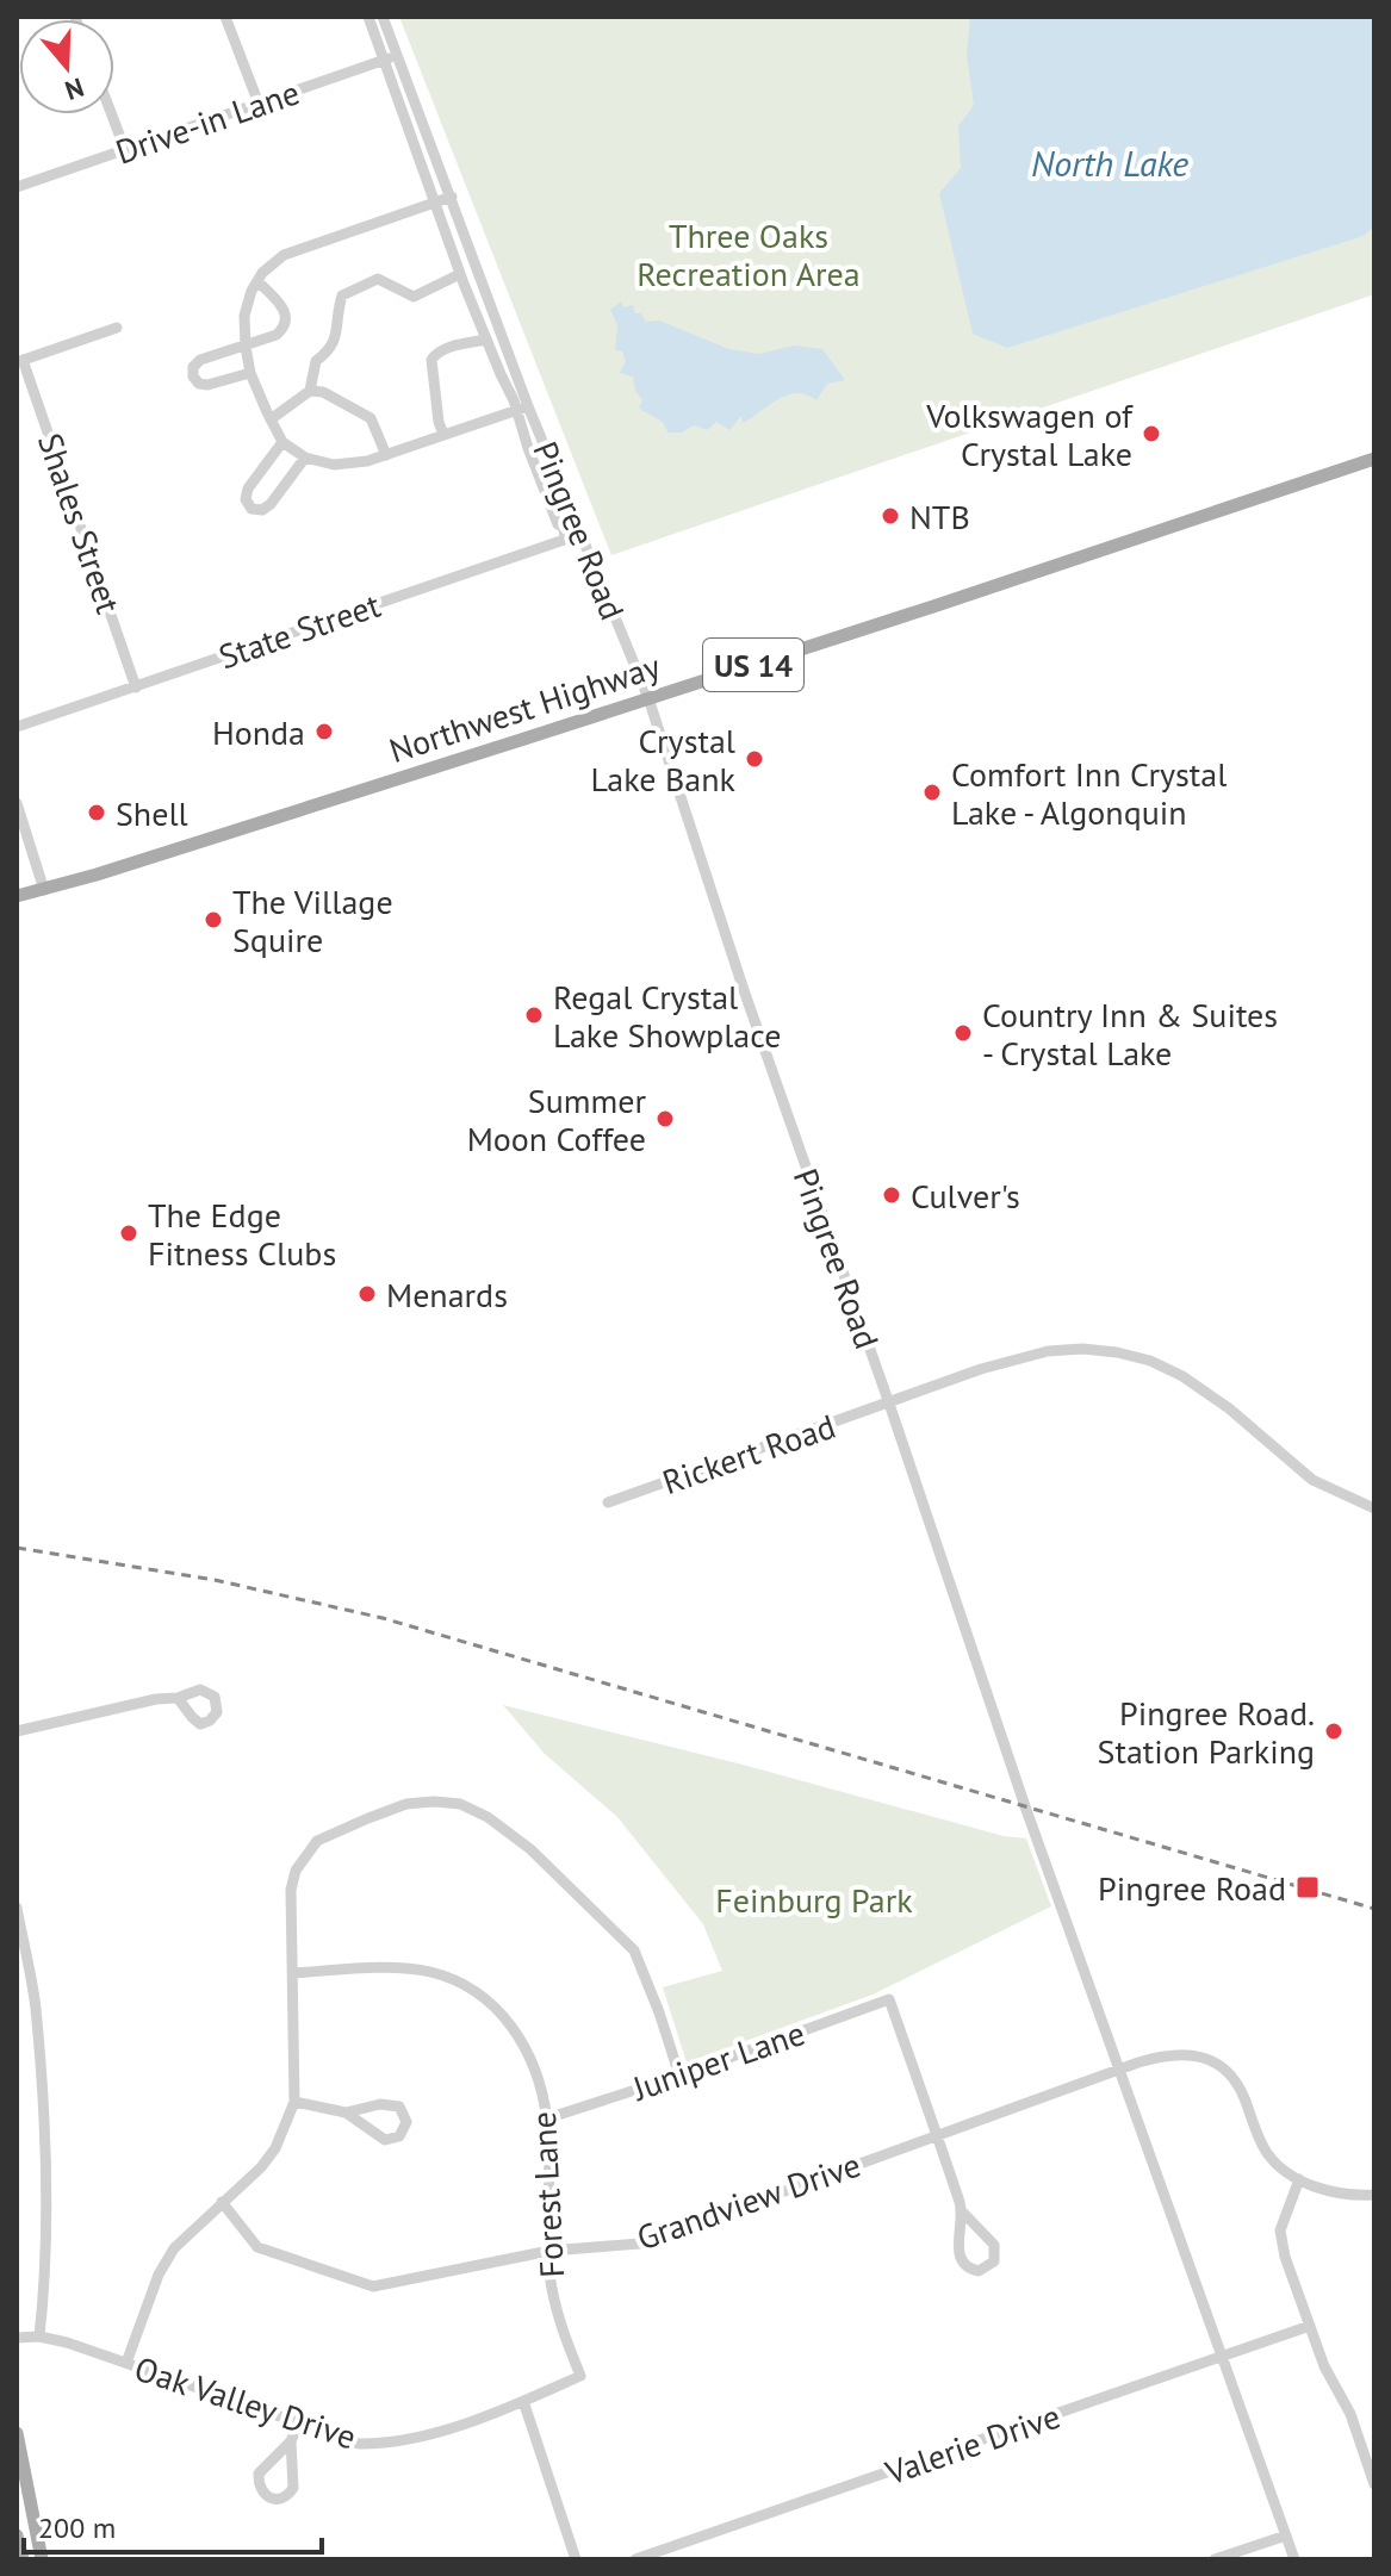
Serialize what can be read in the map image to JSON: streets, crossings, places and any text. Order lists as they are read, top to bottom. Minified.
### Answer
{"streets":{"main road":["US 14","Northwest Highway"],"street":["Drive-in Lane","Shales Street","Pingree Road","State Street","Rickert Road","Juniper Lane","Forest Lane","Grandview Drive","Oak Valley Drive","Valerie Drive"]},"crossings":[["Drive-in Lane","Pingree Road"],["Shales Street","State Street"],["Pingree Road","State Street"],["Pingree Road","Northwest Highway"],["Pingree Road","Rickert Road"],["Pingree Road","Grandview Drive"],["Pingree Road","Valerie Drive"],["Juniper Lane","Forest Lane"],["Juniper Lane","Grandview Drive"],["Forest Lane","Grandview Drive"],["Forest Lane","Oak Valley Drive"]],"water":["North Lake"],"parks":["Three Oaks Recreation Area","Feinburg Park"],"places":{"other":["Volkswagen of Crystal Lake","NTB","Honda","Crystal Lake Bank","Comfort Inn Crystal Lake - Algonquin","Shell","The Village Squire","Regal Crystal Lake Showplace","Country Inn & Suites - Crystal Lake","Summer Moon Coffee","Culver's","The Edge Fitness Clubs","Menards","Pingree Road. Station Parking"],"transit":["Pingree Road"]},"scale_bar":"200 m","north":"bottom"}
